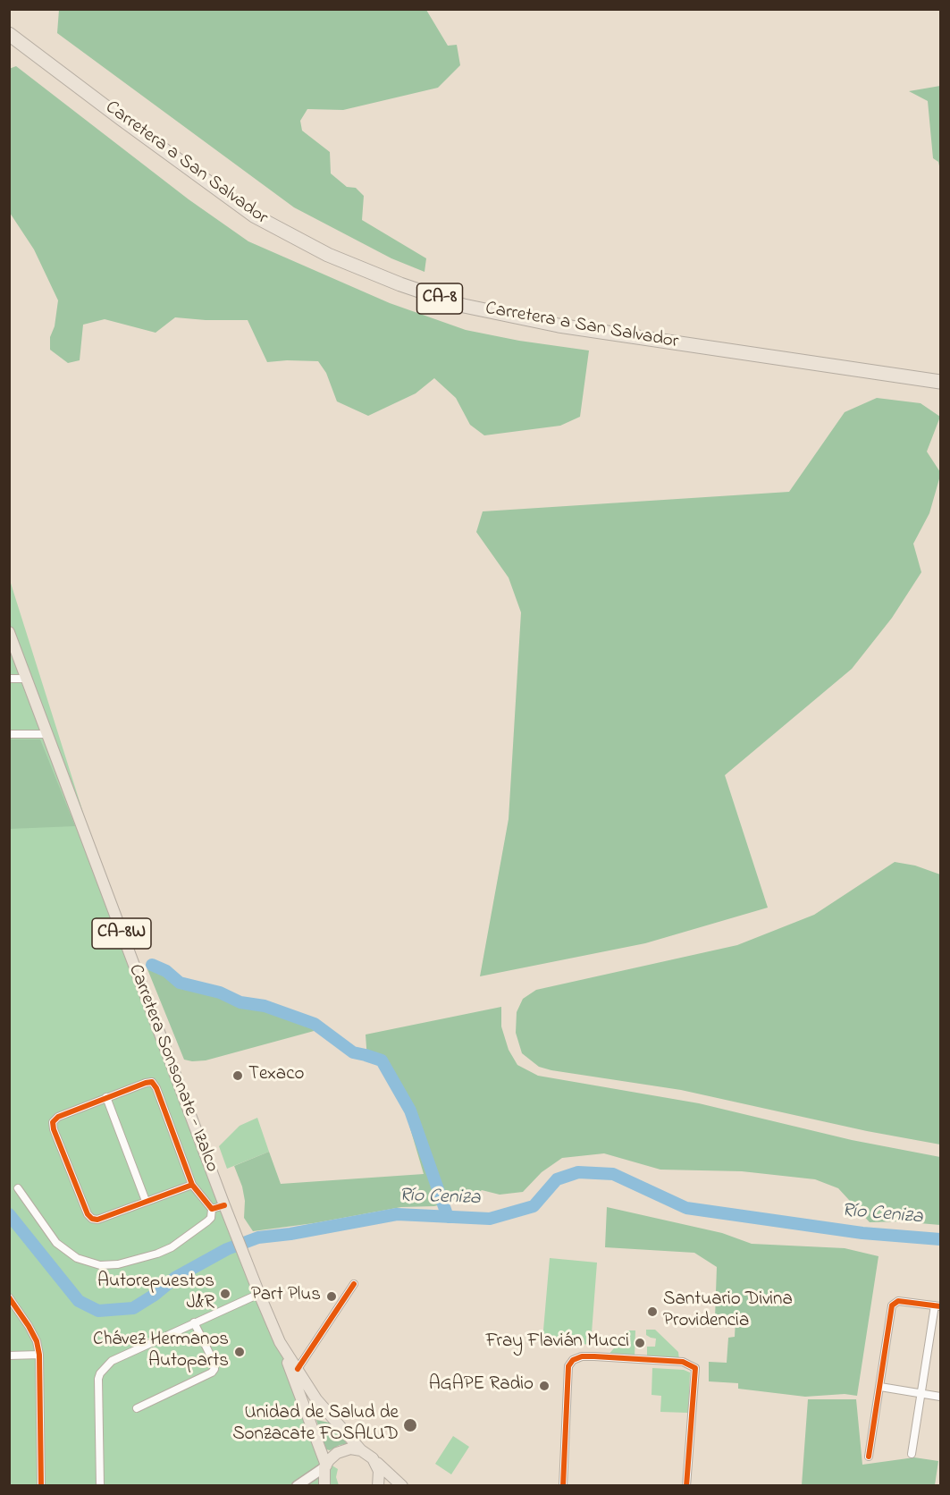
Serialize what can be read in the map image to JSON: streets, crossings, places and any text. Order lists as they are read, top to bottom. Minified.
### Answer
{"streets":{"highway":["Carretera a San Salvador","CA-8"],"main road":["CA-8W","Carretera Sonsonate - Izalco"]},"water":["Río Ceniza"],"places":["Texaco","Autorepuestos J&R","Part Plus","Santuario Divina Providencia","Fray Flavián Mucci","Chávez Hermanos Autoparts","AGAPE Radio","Unidad de Salud de Sonzacate FOSALUD"]}
